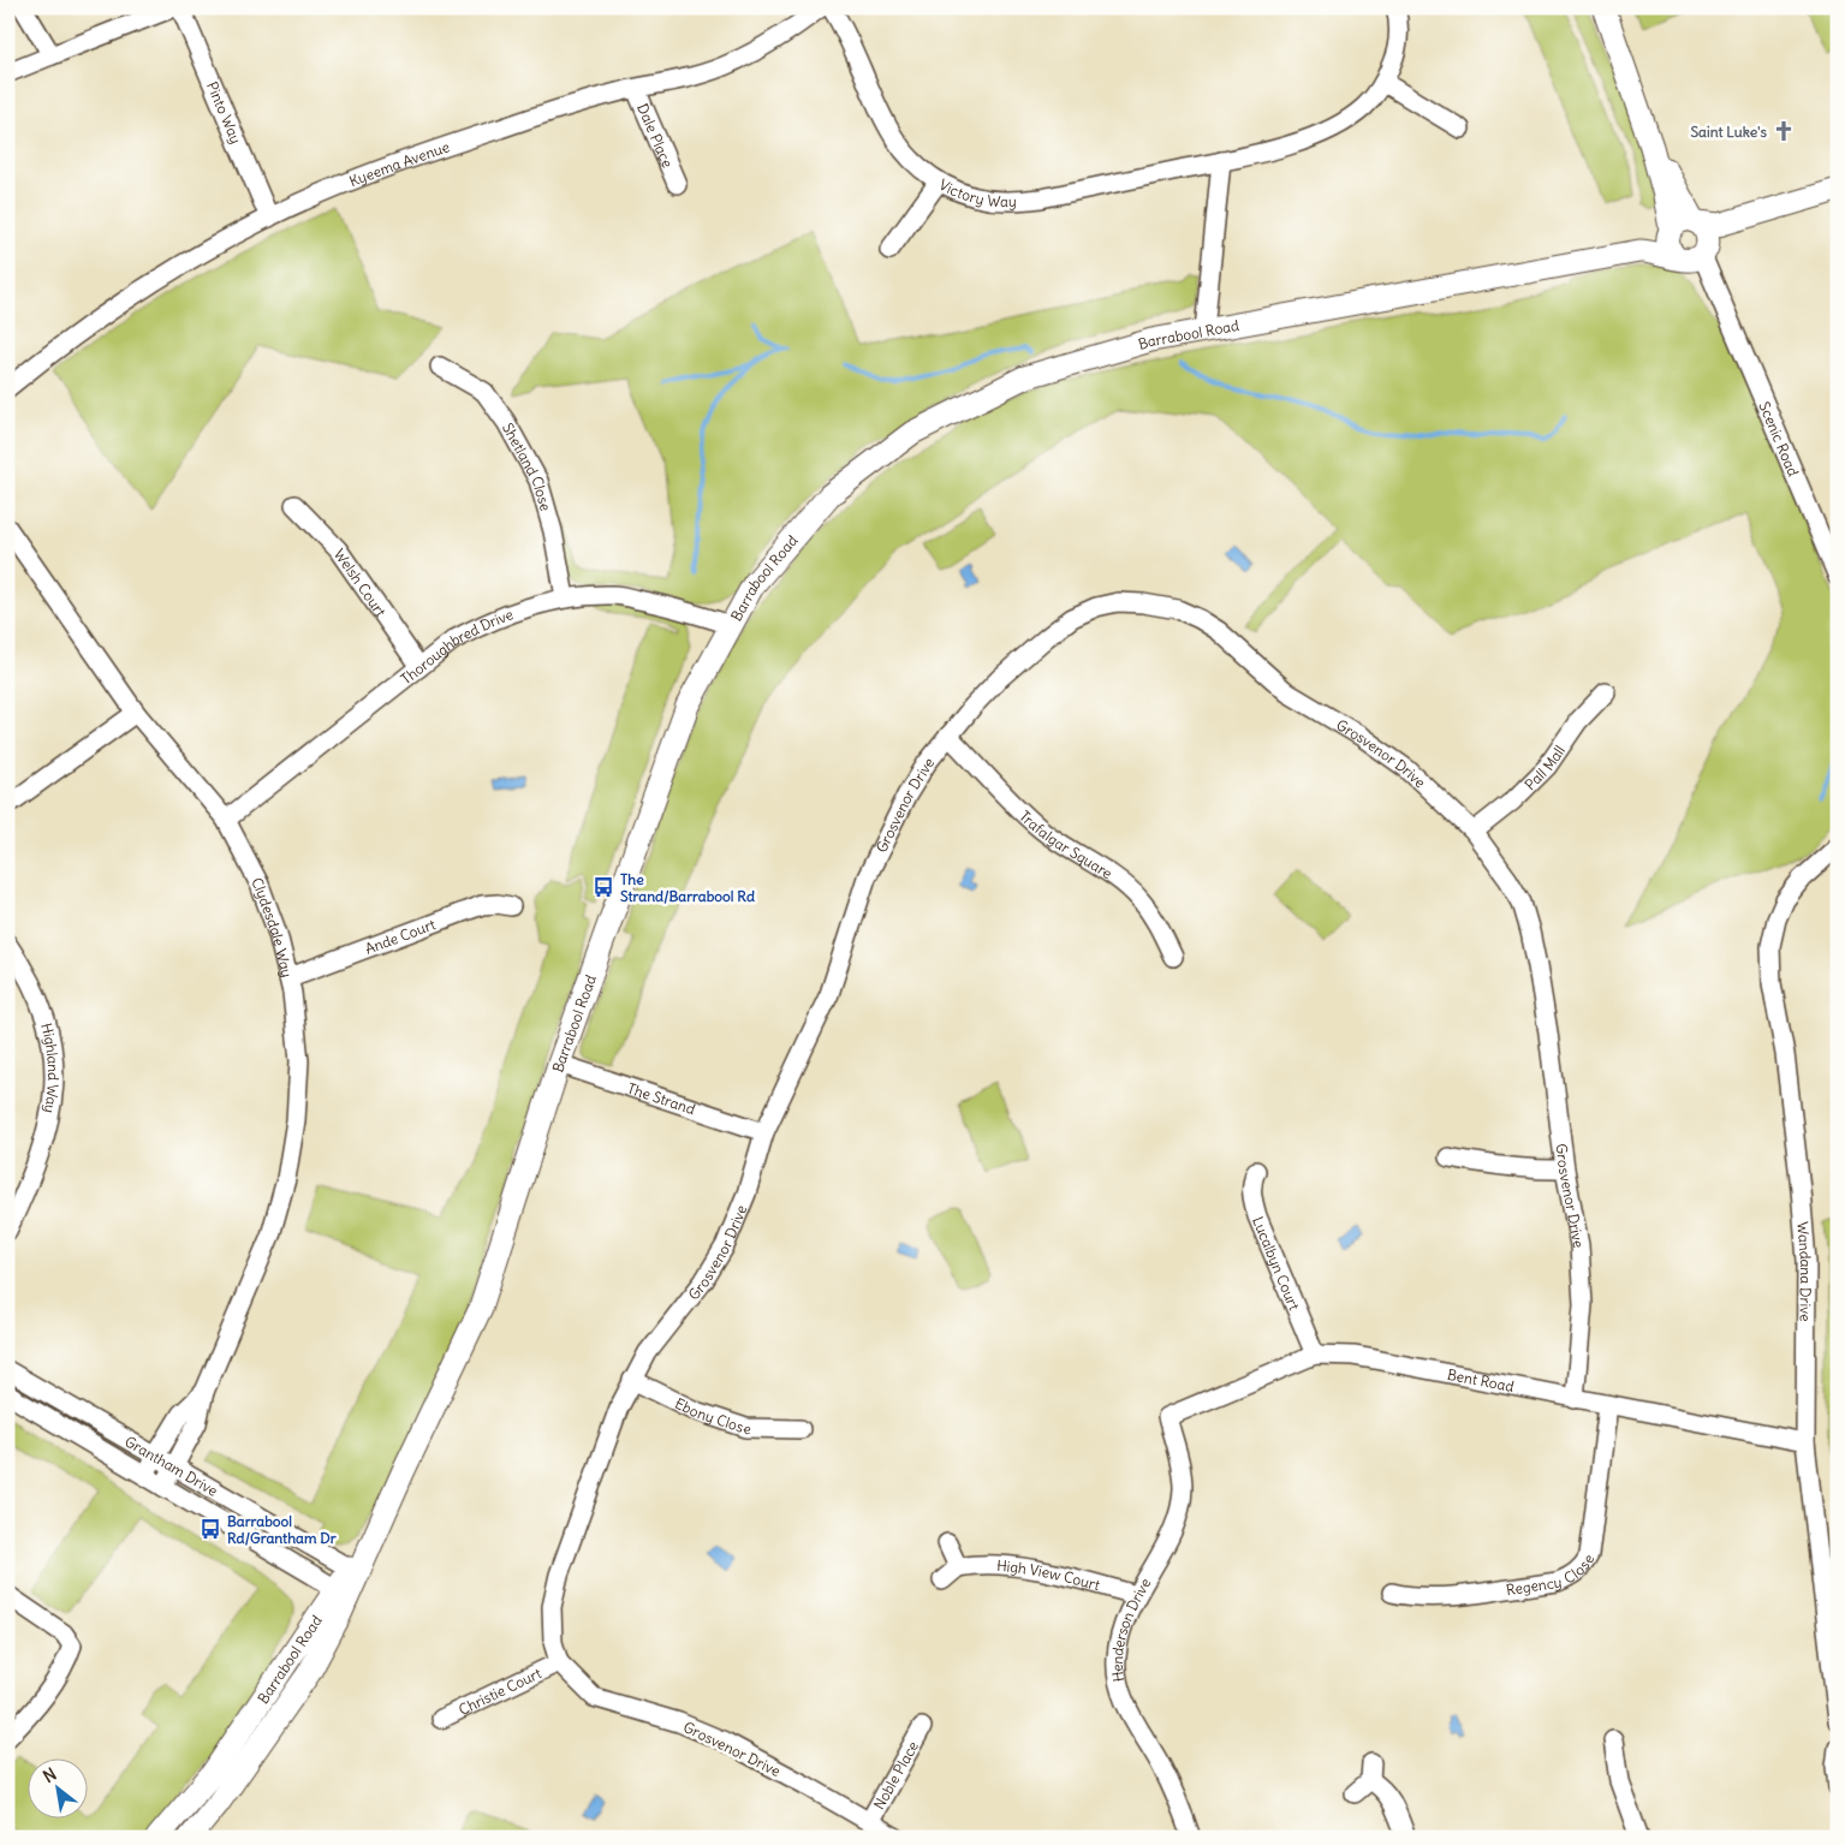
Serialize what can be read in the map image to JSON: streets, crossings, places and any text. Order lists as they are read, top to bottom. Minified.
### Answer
{"streets":{"main road":["Barrabool Road"],"street":["Pinto Way","Dale Place","Kyeema Avenue","Victory Way","Scenic Road","Shetland Close","Welsh Court","Thoroughbred Drive","Grosvenor Drive","Pall Mall","Trafalgar Square","Clydesdale Way","Ande Court","Highland Way","The Strand","Lucalbyn Court","Wandana Drive","Bent Road","Ebony Close","Grantham Drive","Regency Close","High View Court","Henderson Drive","Christie Court","Noble Place"]},"crossings":[["Pinto Way","Kyeema Avenue"],["Dale Place","Kyeema Avenue"],["Barrabool Road","Scenic Road"],["Barrabool Road","Thoroughbred Drive"],["Barrabool Road","The Strand"],["Barrabool Road","Grantham Drive"],["Shetland Close","Thoroughbred Drive"],["Welsh Court","Thoroughbred Drive"],["Thoroughbred Drive","Clydesdale Way"],["Grosvenor Drive","Pall Mall"],["Grosvenor Drive","Trafalgar Square"],["Grosvenor Drive","The Strand"],["Grosvenor Drive","Bent Road"],["Grosvenor Drive","Ebony Close"],["Grosvenor Drive","Christie Court"],["Grosvenor Drive","Noble Place"],["Clydesdale Way","Ande Court"],["Clydesdale Way","Grantham Drive"],["Lucalbyn Court","Bent Road"],["Wandana Drive","Bent Road"],["Bent Road","Regency Close"],["Bent Road","Henderson Drive"],["High View Court","Henderson Drive"]],"places":{"church":["Saint Luke's"],"bus stop":["The Strand/Barrabool Rd","Barrabool Rd/Grantham Dr"]},"north":"top left"}
